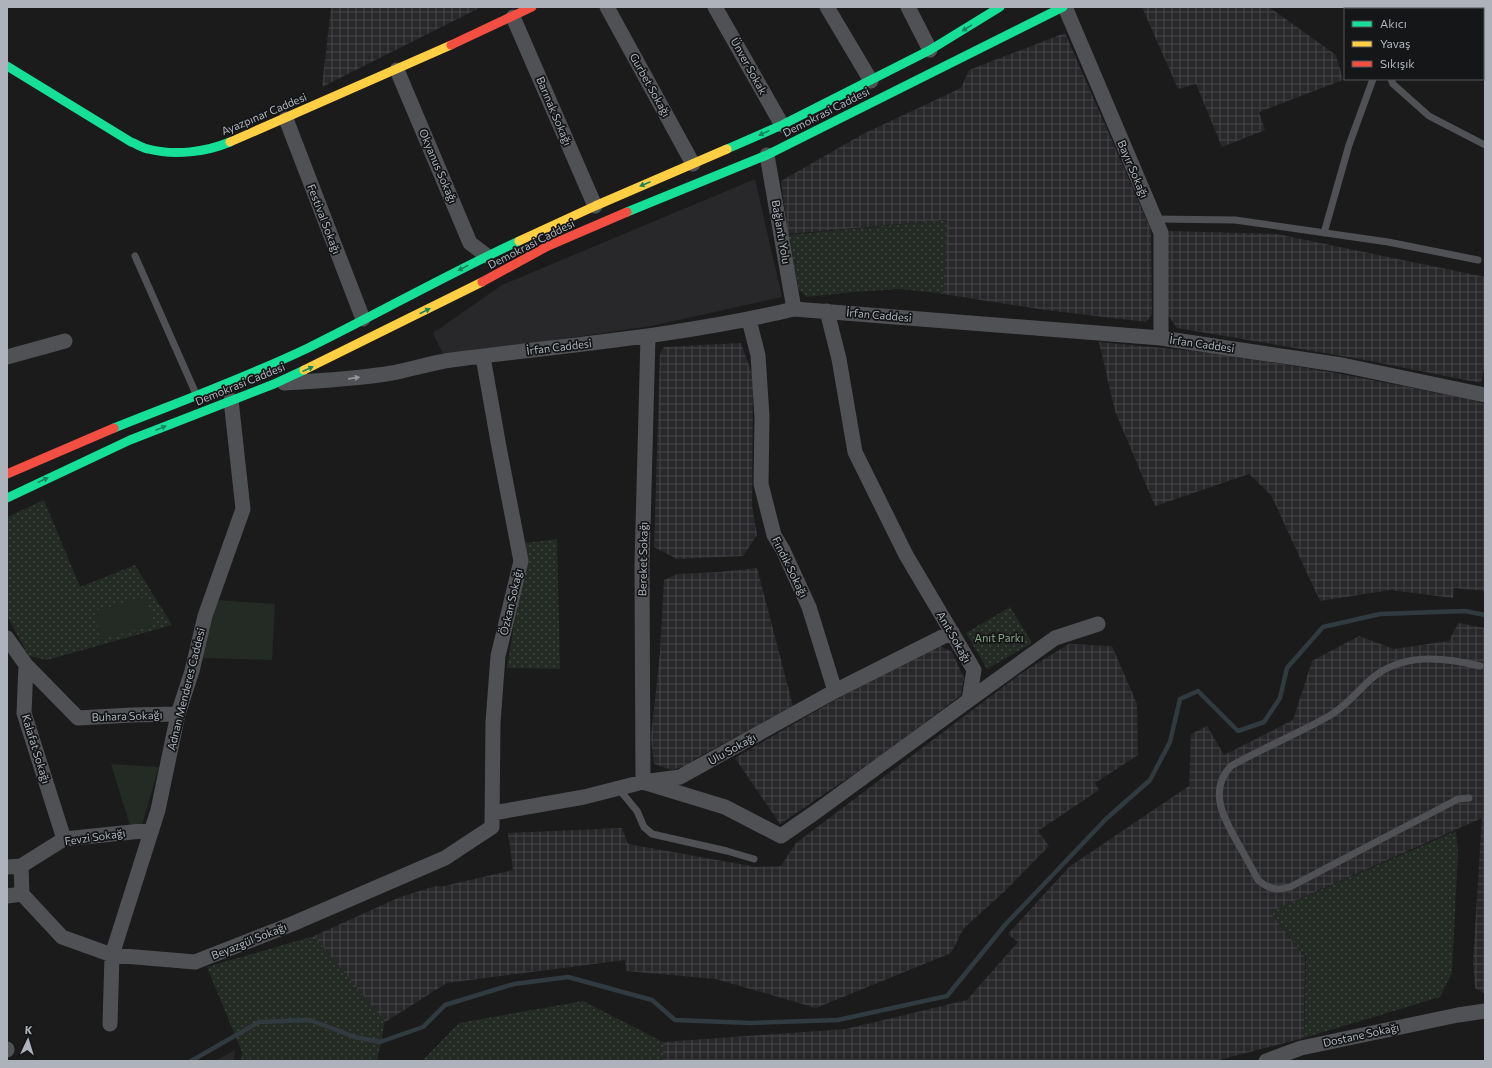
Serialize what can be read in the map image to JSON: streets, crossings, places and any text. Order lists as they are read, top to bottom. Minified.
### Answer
{"streets":{"main road":["Demokrasi Caddesi","Ayazpınar Caddesi"],"street":["Ünver Sokak","Gurbet Sokağı","Barınak Sokağı","Okyanus Sokağı","Bayır Sokağı","Festival Sokağı","Bağlantı Yolu","İrfan Caddesi","Bereket Sokağı","Fındık Sokağı","Özkan Sokağı","Anıt Sokağı","Adnan Menderes Caddesi","Buhara Sokağı","Kalafat Sokağı","Ulu Sokağı","Fevzi Sokağı","Beyazgül Sokağı","Dostane Sokağı"]},"crossings":[["Ünver Sokak","Demokrasi Caddesi"],["Gurbet Sokağı","Demokrasi Caddesi"],["Barınak Sokağı","Demokrasi Caddesi"],["Barınak Sokağı","Ayazpınar Caddesi"],["Demokrasi Caddesi","Okyanus Sokağı"],["Demokrasi Caddesi","Bayır Sokağı"],["Demokrasi Caddesi","Festival Sokağı"],["Demokrasi Caddesi","Bağlantı Yolu"],["Demokrasi Caddesi","İrfan Caddesi"],["Demokrasi Caddesi","Adnan Menderes Caddesi"],["Ayazpınar Caddesi","Okyanus Sokağı"],["Ayazpınar Caddesi","Festival Sokağı"],["Bayır Sokağı","İrfan Caddesi"],["Bağlantı Yolu","İrfan Caddesi"],["İrfan Caddesi","Bereket Sokağı"],["İrfan Caddesi","Fındık Sokağı"],["İrfan Caddesi","Özkan Sokağı"],["İrfan Caddesi","Anıt Sokağı"],["Bereket Sokağı","Ulu Sokağı"],["Fındık Sokağı","Ulu Sokağı"],["Özkan Sokağı","Ulu Sokağı"],["Özkan Sokağı","Beyazgül Sokağı"],["Anıt Sokağı","Ulu Sokağı"],["Adnan Menderes Caddesi","Buhara Sokağı"],["Adnan Menderes Caddesi","Fevzi Sokağı"],["Adnan Menderes Caddesi","Beyazgül Sokağı"],["Buhara Sokağı","Kalafat Sokağı"],["Kalafat Sokağı","Fevzi Sokağı"],["Ulu Sokağı","Beyazgül Sokağı"],["Fevzi Sokağı","Beyazgül Sokağı"]],"parks":["Anıt Parkı"],"legend":["Akıcı","Yavaş","Sıkışık"],"north":"top"}
